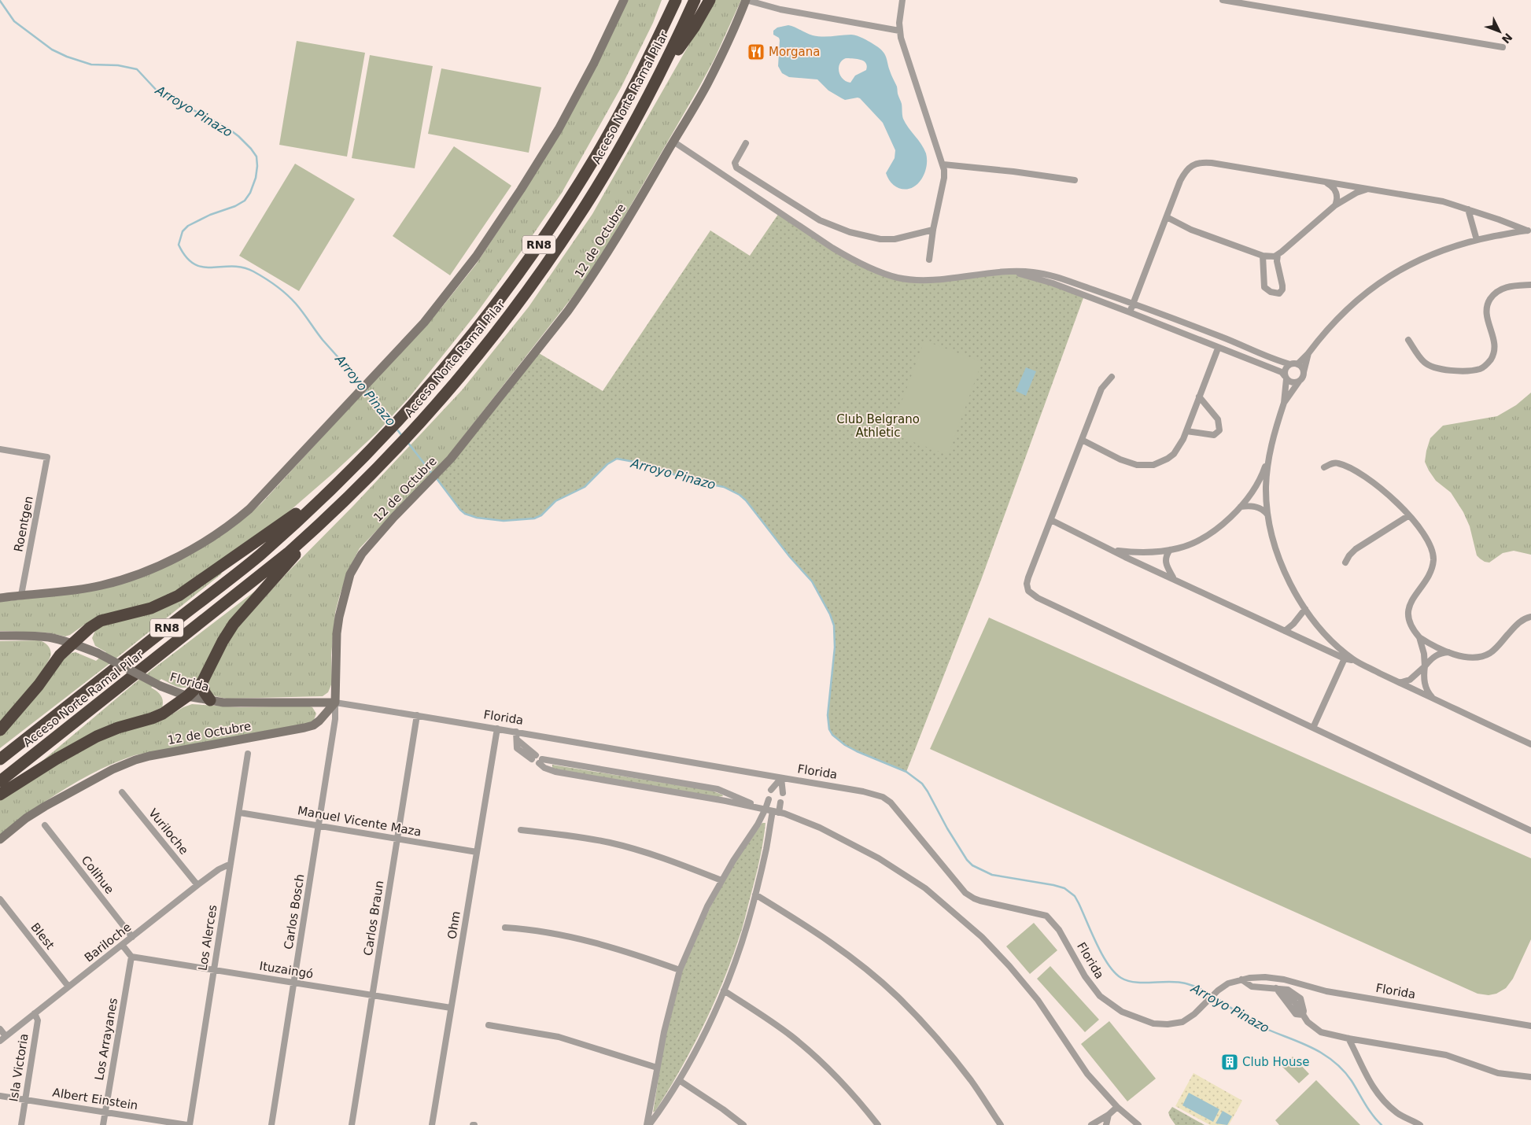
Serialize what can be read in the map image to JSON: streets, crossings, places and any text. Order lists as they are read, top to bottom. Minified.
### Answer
{"streets":{"highway":["Acceso Norte Ramal Pilar","RN8"],"street":["12 de Octubre","Roentgen","Florida","Manuel Vicente Maza","Vuriloche","Colihue","Carlos Bosch","Carlos Braun","Ohm","Blest","Los Alerces","Bariloche","Ituzaingó","Los Arrayanes","Isla Victoria","Albert Einstein"]},"crossings":[["12 de Octubre","Florida"],["12 de Octubre","Carlos Bosch"],["Florida","Carlos Bosch"],["Florida","Carlos Braun"],["Florida","Ohm"],["Manuel Vicente Maza","Carlos Bosch"],["Manuel Vicente Maza","Carlos Braun"],["Manuel Vicente Maza","Ohm"],["Manuel Vicente Maza","Los Alerces"],["Vuriloche","Bariloche"],["Colihue","Bariloche"],["Carlos Bosch","Ituzaingó"],["Carlos Braun","Ituzaingó"],["Ohm","Ituzaingó"],["Blest","Bariloche"],["Los Alerces","Bariloche"],["Los Alerces","Ituzaingó"],["Los Alerces","Albert Einstein"],["Bariloche","Isla Victoria"],["Ituzaingó","Los Arrayanes"],["Los Arrayanes","Albert Einstein"],["Isla Victoria","Albert Einstein"]],"water":["Arroyo Pinazo"],"parks":["Club Belgrano Athletic"],"places":{"restaurant":["Morgana"],"building":["Club House"]},"north":"bottom right"}
